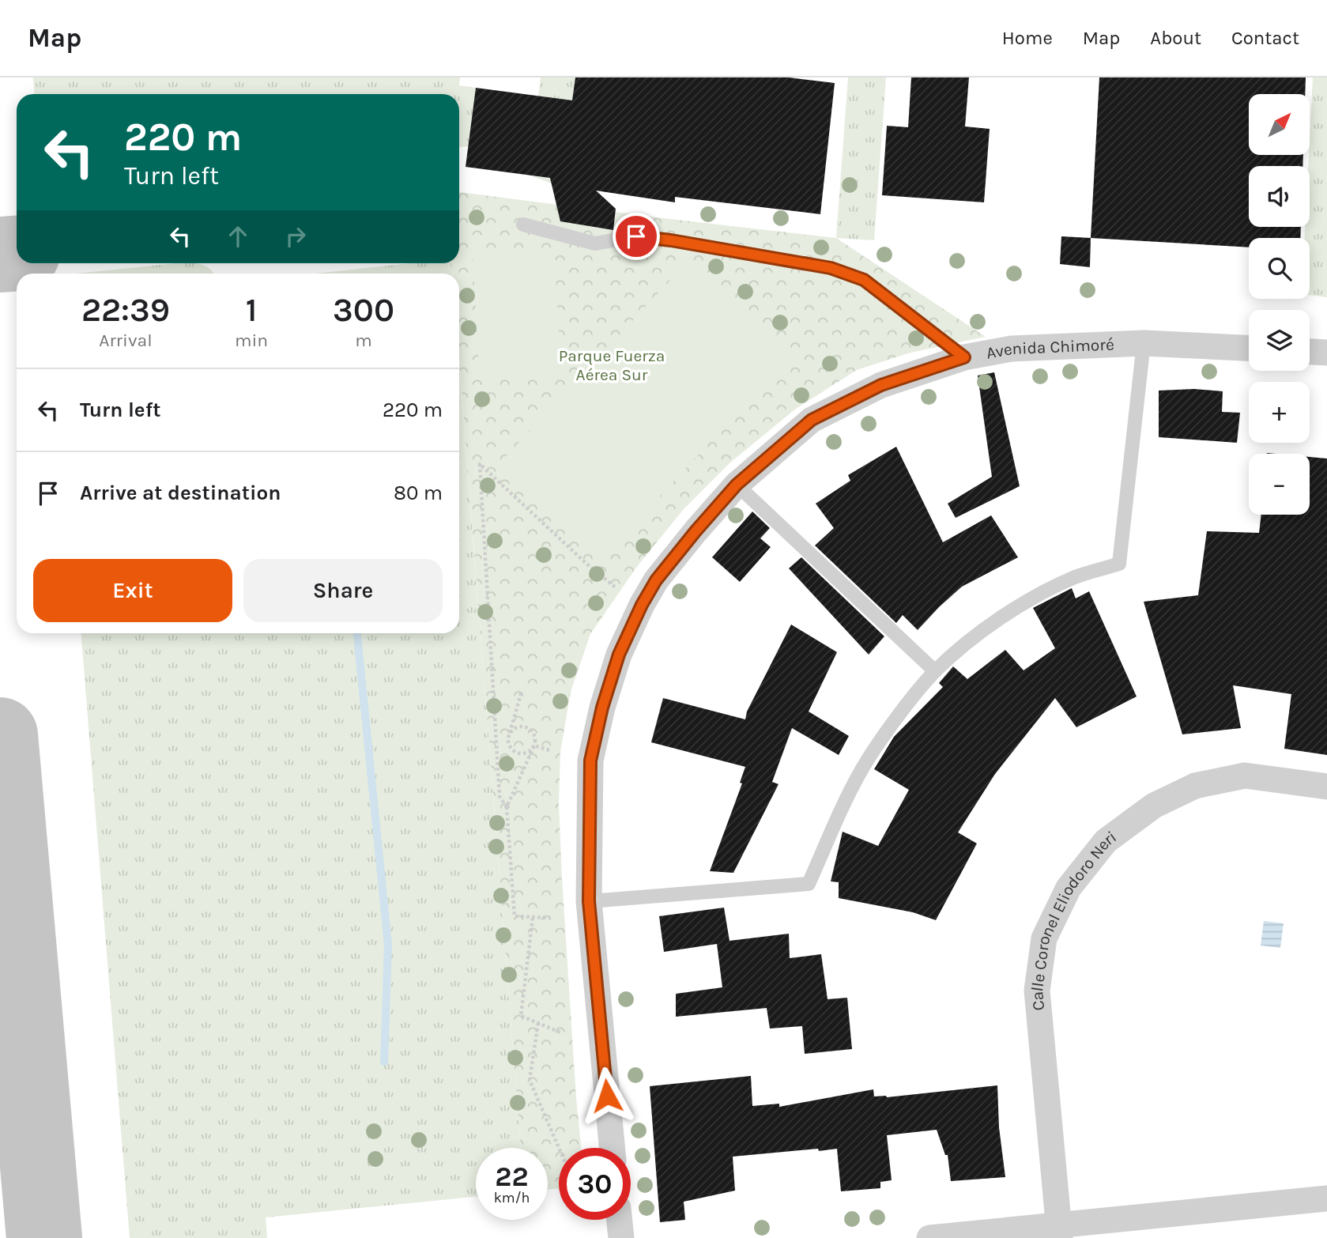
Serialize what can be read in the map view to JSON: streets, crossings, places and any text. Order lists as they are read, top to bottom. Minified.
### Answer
{"streets":{"street":["Avenida Chimoré","Calle Coronel Eliodoro Neri"]},"parks":["Parque Fuerza Aérea Sur"],"north":"top right","page":{"header":"Map","nav":["Home","Map","About","Contact"],"map_buttons":["+","−"],"turn":["220 m","Turn left"],"eta":["22:39","Arrival","1","min","300","m"],"list":[{"name":"Turn left","value":"220 m"},{"name":"Arrive at destination","value":"80 m"}],"buttons":["Exit","Share"],"speed":"22 km/h","limit":"30"}}
